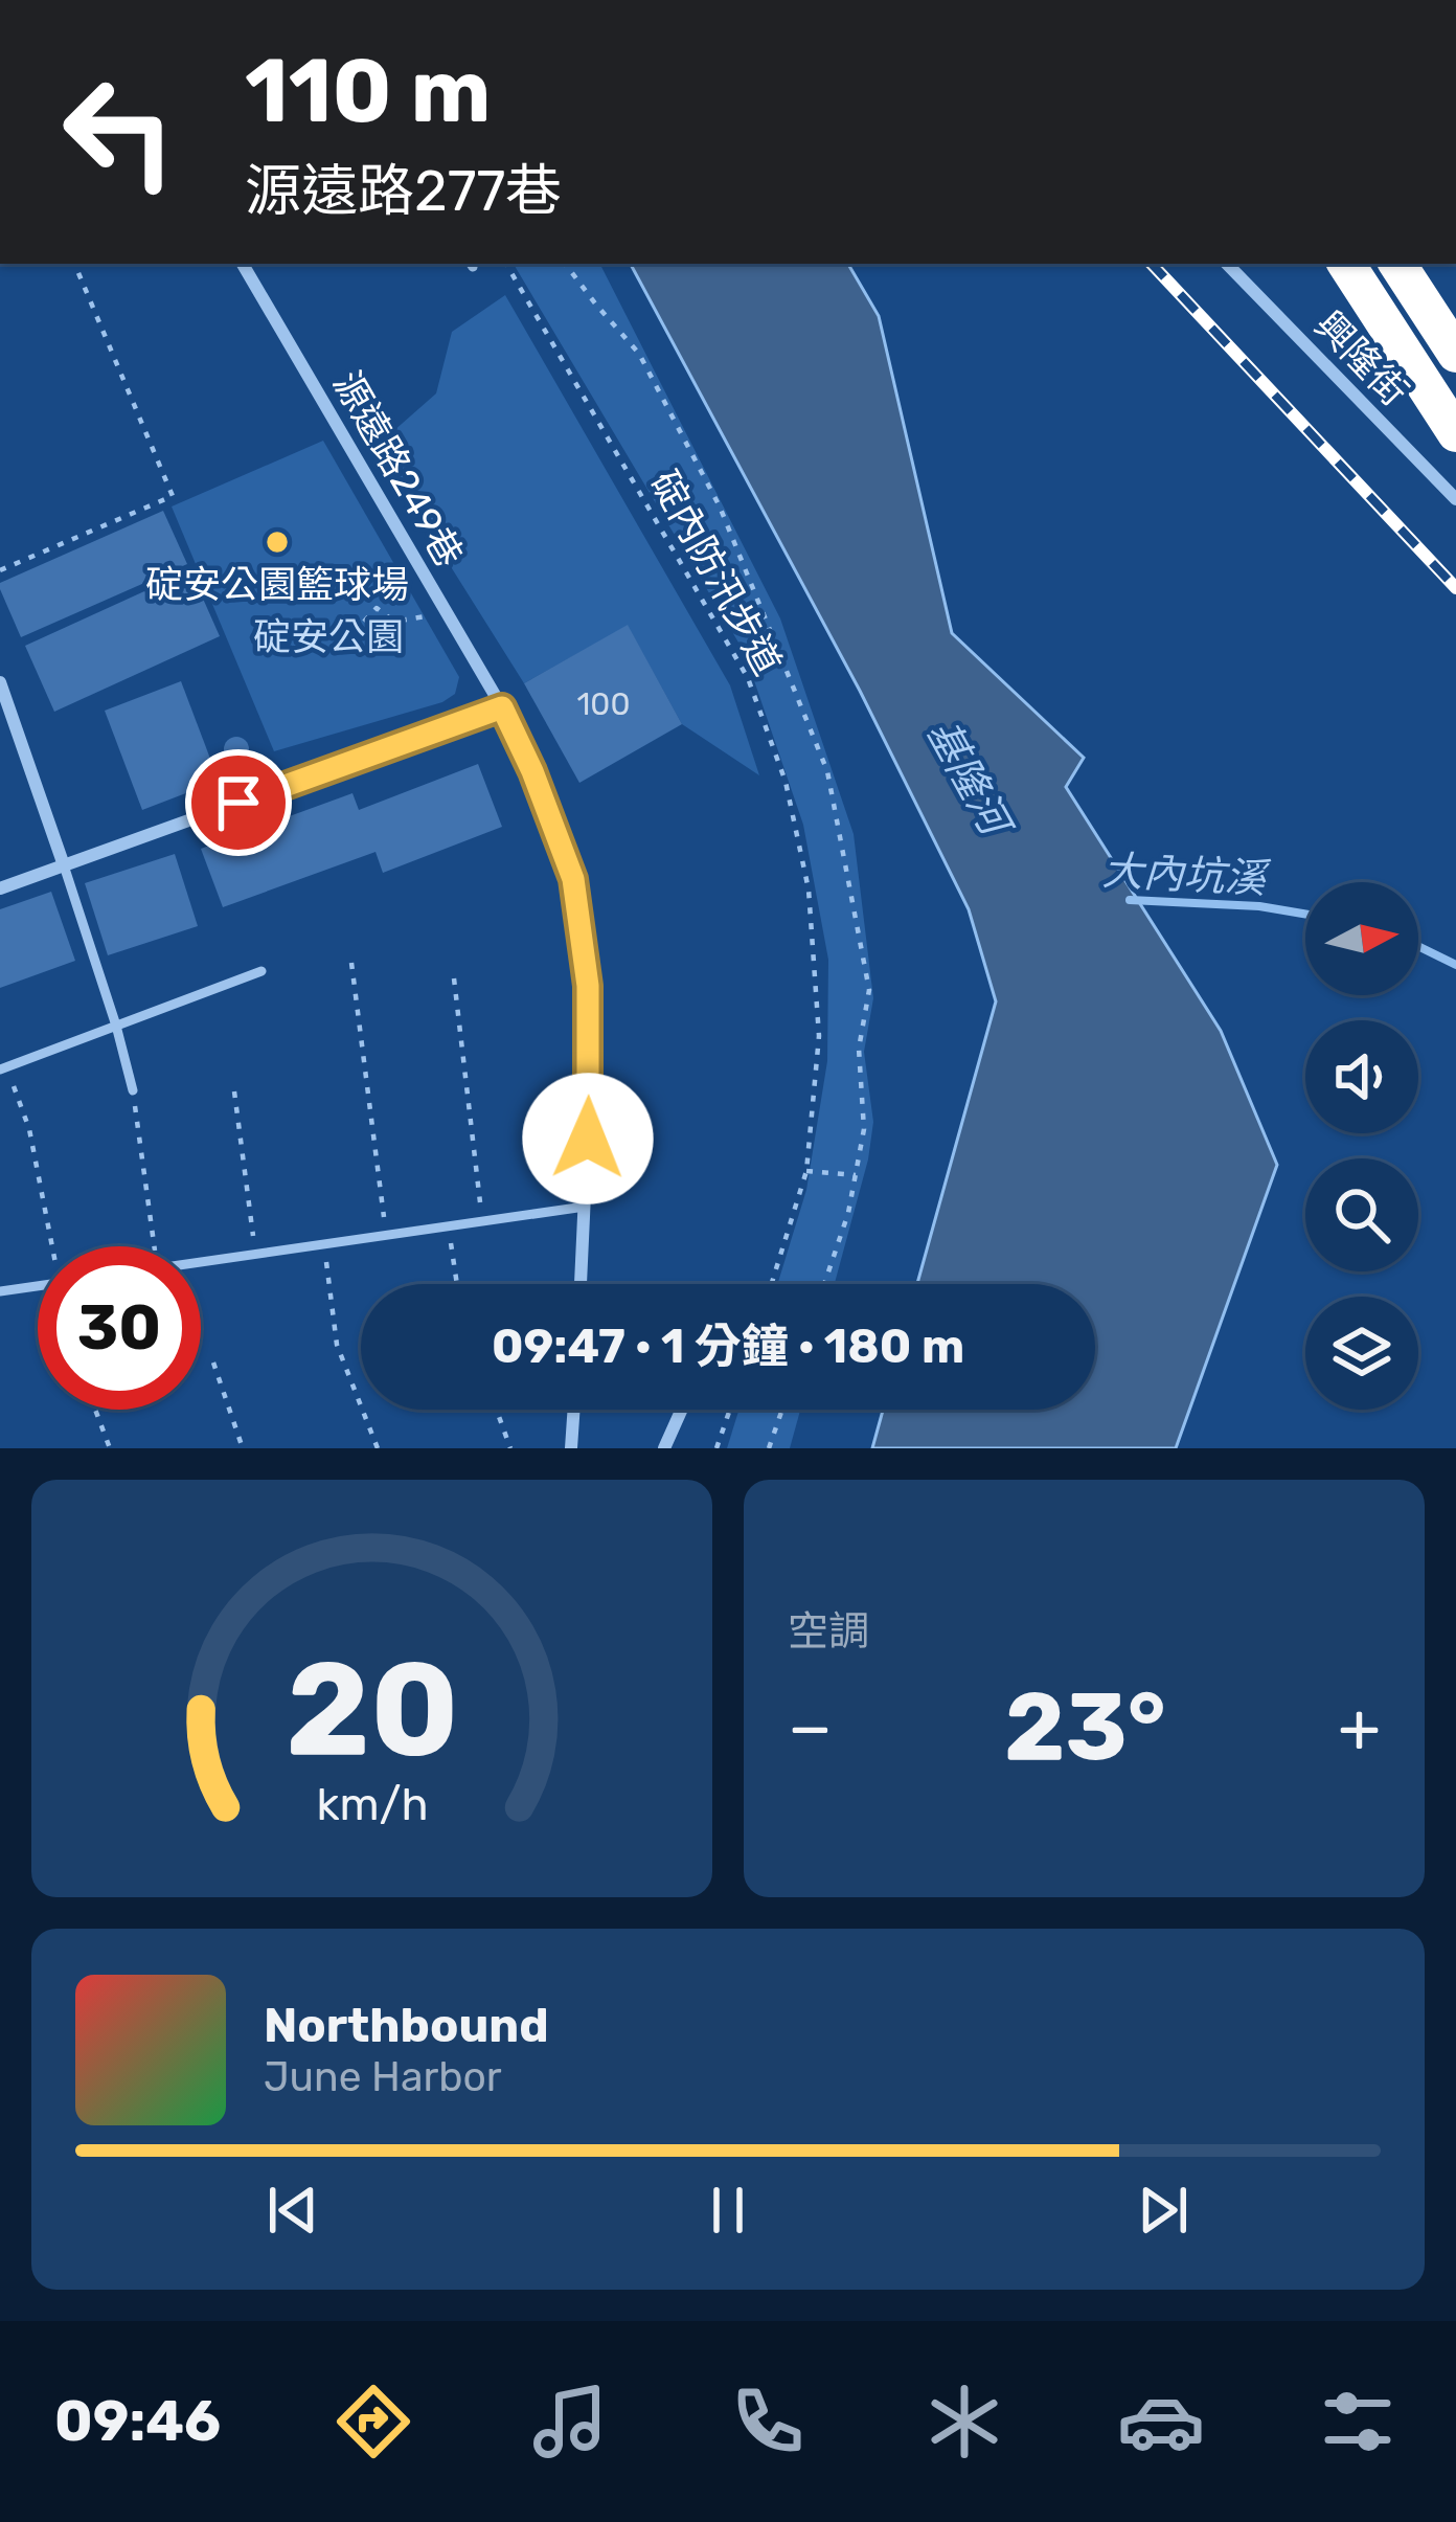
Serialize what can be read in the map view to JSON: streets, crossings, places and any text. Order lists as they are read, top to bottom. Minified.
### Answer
{"streets":{"street":["興隆街","源遠路249巷"],"path":["碇內防汛步道"]},"water":["基隆河","大內坑溪"],"parks":["碇安公園"],"places":["碇安公園籃球場"],"house_numbers":["100"],"north":"right","page":{"turn":["110 m","源遠路277巷"],"limit":"30","trip":"09:47 · 1 分鐘 · 180 m","tile":"空調","heat":["−","23°","+"],"song":["Northbound","June Harbor"],"tabs":"09:46","gauge":["20","km/h"]}}
